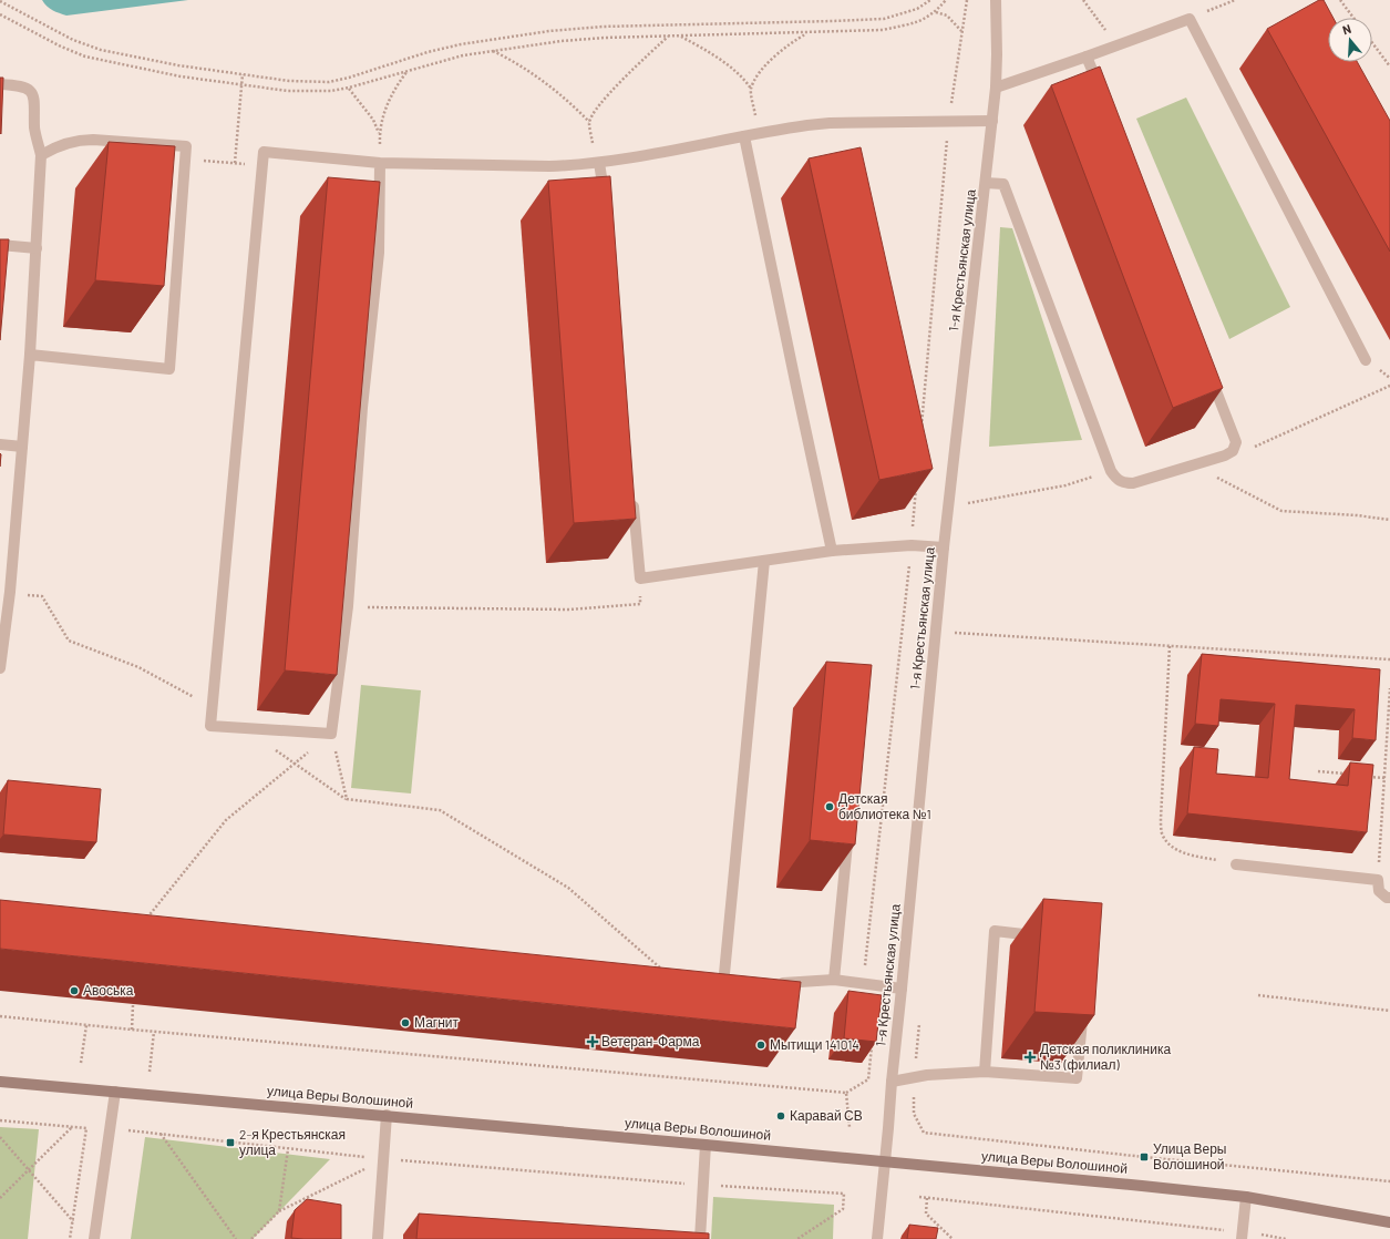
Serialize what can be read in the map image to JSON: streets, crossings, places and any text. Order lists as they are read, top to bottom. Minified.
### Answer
{"streets":{"street":["1-я Крестьянская улица","улица Веры Волошиной"]},"crossings":[["1-я Крестьянская улица","улица Веры Волошиной"]],"places":{"other":["Детская библиотека №1","Авоська","Магнит","Мытищи 141014","Каравай СВ"],"health":["Ветеран-Фарма","Детская поликлиника №3 (филиал)"],"transit":["2-я Крестьянская улица","Улица Веры Волошиной"]},"north":"top"}
